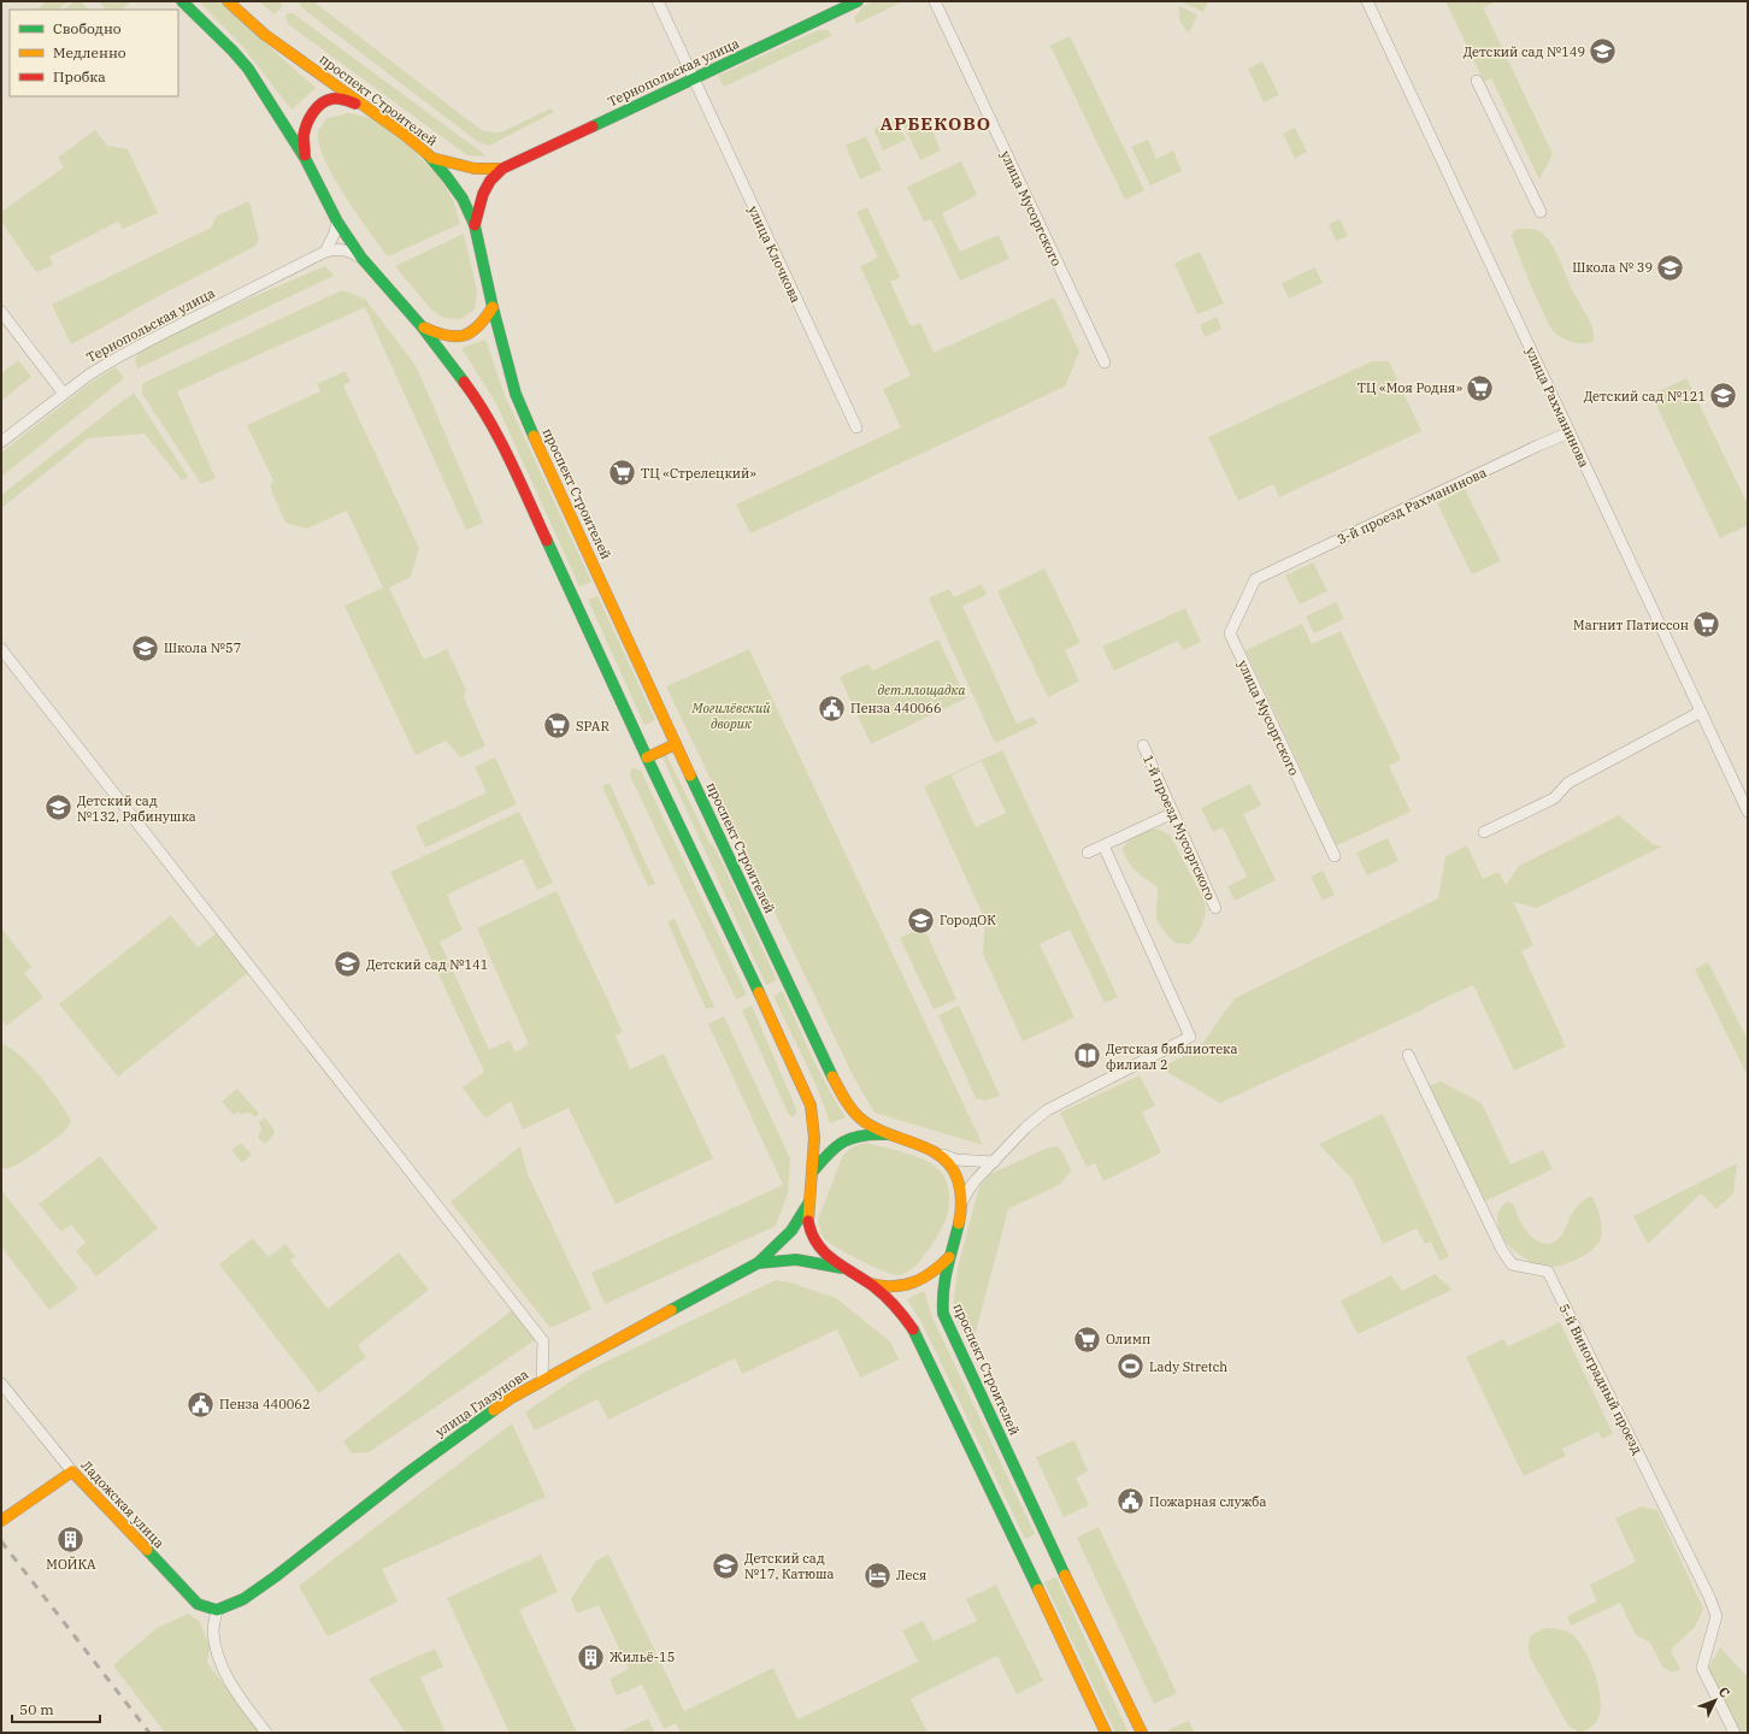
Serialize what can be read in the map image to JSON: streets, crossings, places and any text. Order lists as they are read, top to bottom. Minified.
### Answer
{"streets":{"main road":["Тернопольская улица","проспект Строителей","улица Глазунова","Ладожская улица"],"street":["улица Мусоргского","улица Клочкова","улица Рахманинова","3-й проезд Рахманинова","1-й проезд Мусоргского","5-й Виноградный проезд"]},"crossings":[["Тернопольская улица","проспект Строителей"],["Тернопольская улица","улица Клочкова"],["проспект Строителей","улица Глазунова"],["улица Мусоргского","3-й проезд Рахманинова"],["улица Рахманинова","3-й проезд Рахманинова"],["улица Глазунова","Ладожская улица"]],"districts":["АРБЕКОВО"],"parks":["дет.площадка","Могилёвский дворик"],"places":{"school or university":["Детский сад №149","Школа № 39","Детский сад №121","Школа №57","Детский сад №132, Рябинушка","ГородОК","Детский сад №141","Детский сад №17, Катюша"],"supermarket":["ТЦ «Моя Родня»","ТЦ «Стрелецкий»","Магнит Патиссон","SPAR","Олимп"],"public building":["Пенза 440066","Пенза 440062","Пожарная служба"],"library":["Детская библиотека филиал 2"],"sports":["Lady Stretch"],"building":["МОЙКА","Жильё-15"],"hotel":["Леся"]},"legend":["Свободно","Медленно","Пробка"],"scale_bar":"50 m","north":"top right"}
